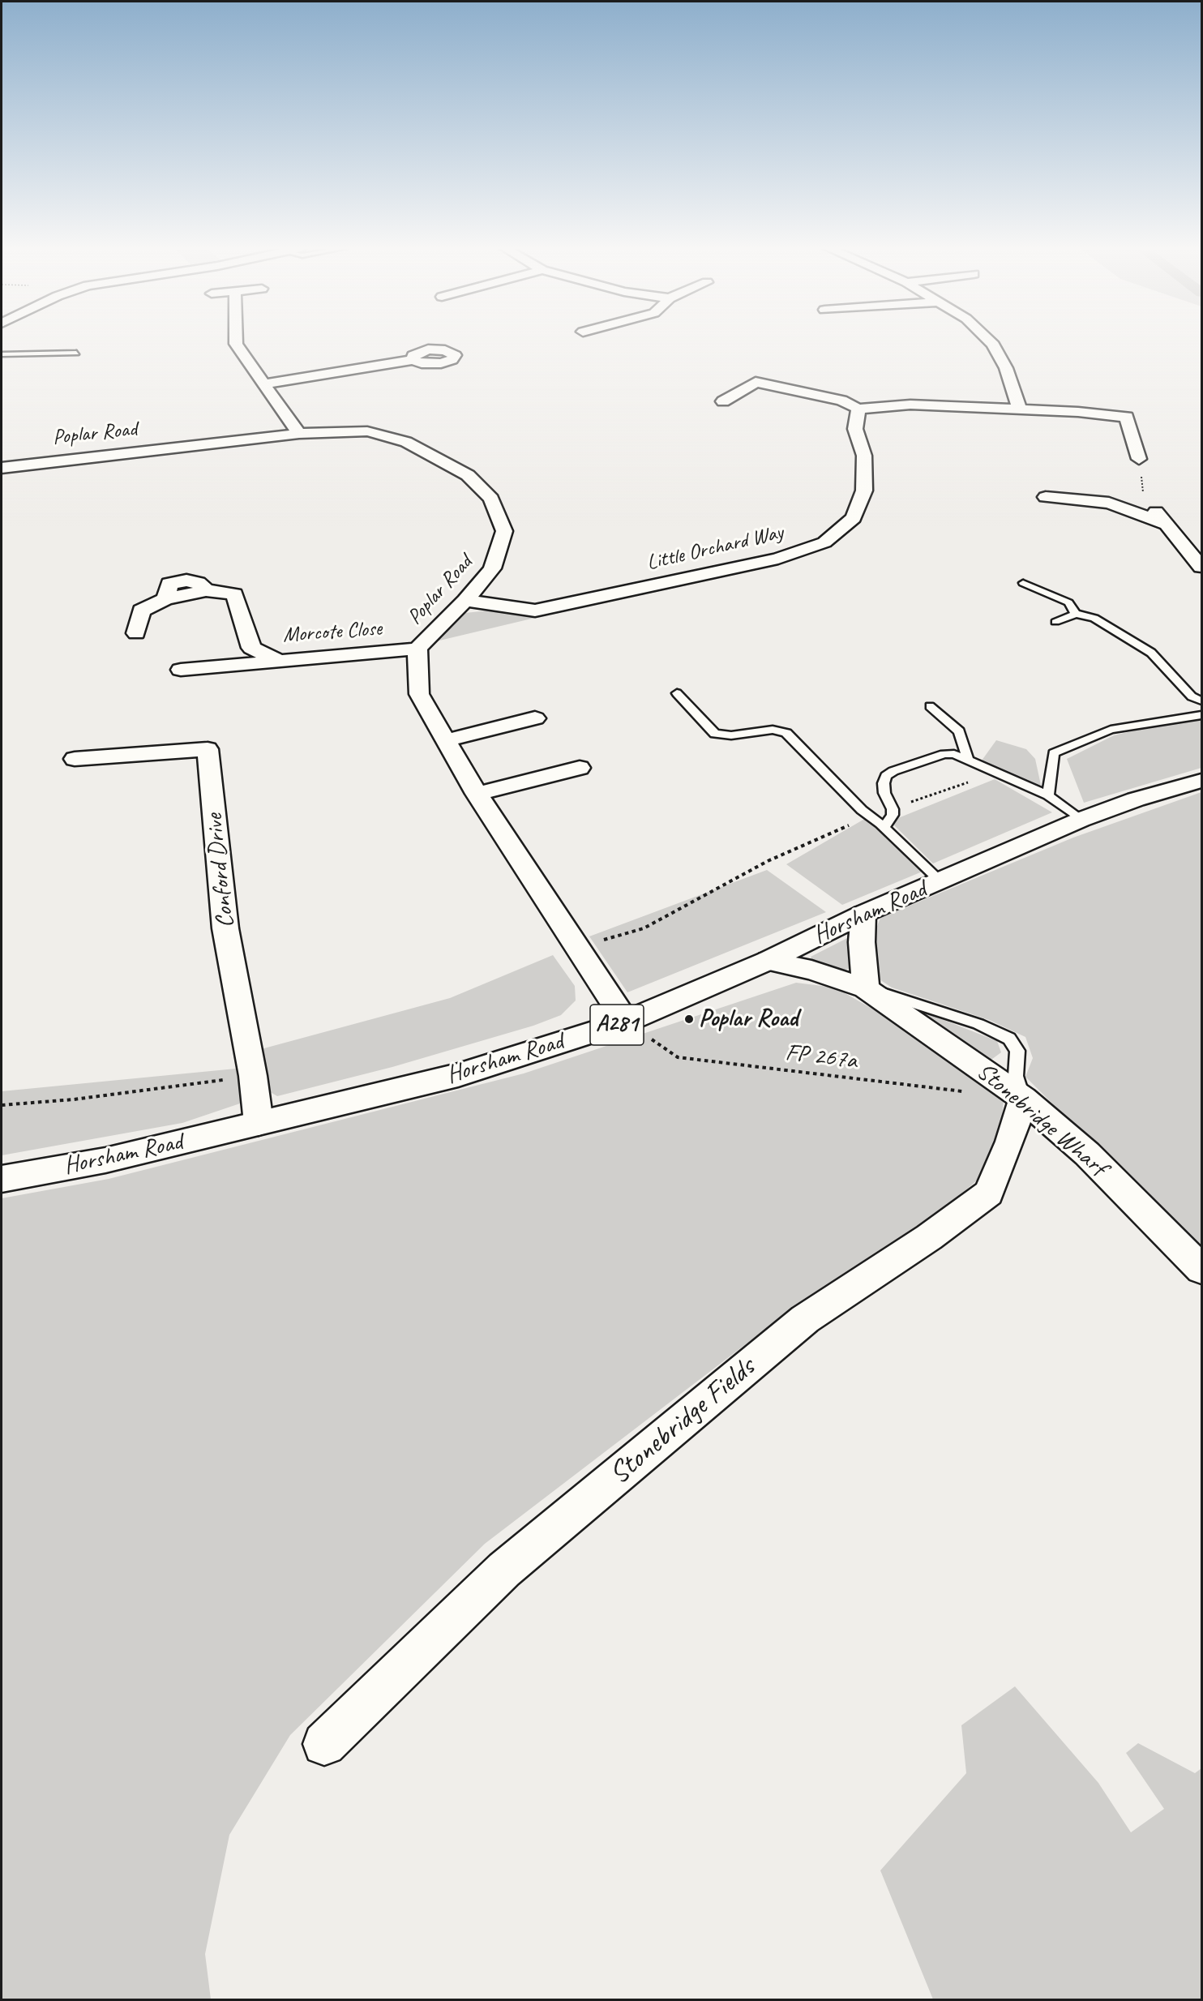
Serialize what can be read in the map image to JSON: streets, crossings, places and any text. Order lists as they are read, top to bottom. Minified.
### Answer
{"streets":{"street":["Poplar Road","Little Orchard Way","Morcote Close","Conford Drive","Horsham Road","A281","Stonebridge Wharf","Stonebridge Fields"],"path":["FP 267a"]},"crossings":[["Poplar Road","Little Orchard Way"],["Poplar Road","Morcote Close"],["Poplar Road","Horsham Road"],["Poplar Road","FP 267a"],["Conford Drive","Horsham Road"],["Horsham Road","FP 267a"],["Horsham Road","Stonebridge Wharf"],["Stonebridge Wharf","Stonebridge Fields"]],"places":["Poplar Road"]}
